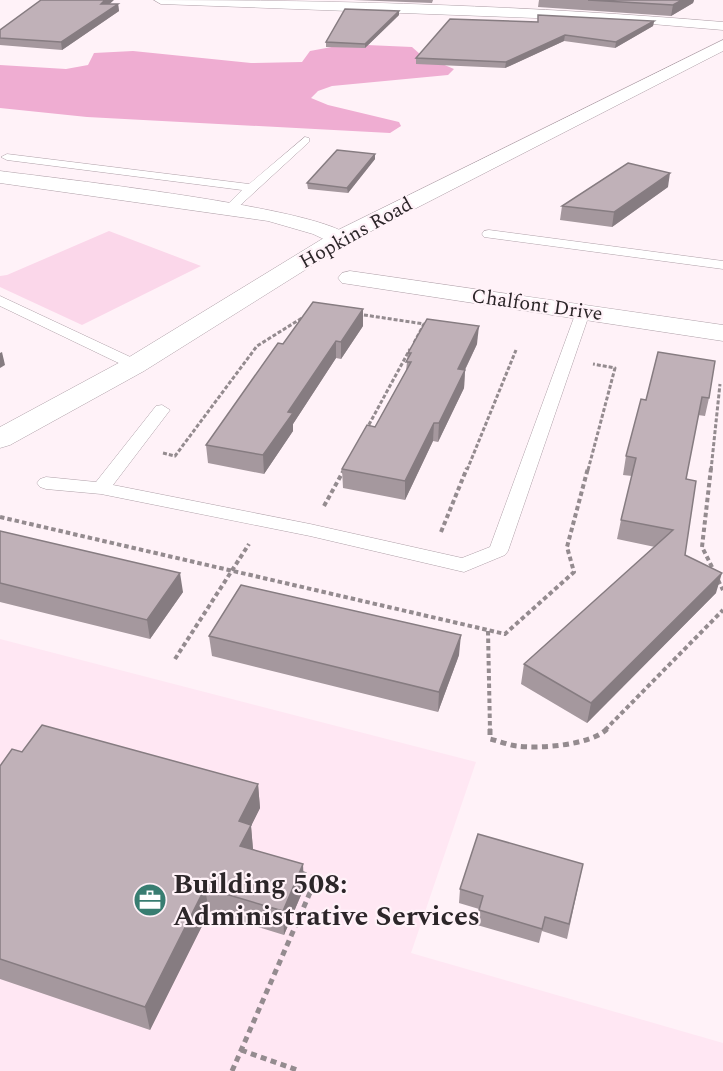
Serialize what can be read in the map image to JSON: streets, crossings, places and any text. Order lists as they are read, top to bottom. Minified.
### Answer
{"streets":{"street":["Hopkins Road","Chalfont Drive"]},"places":{"office":["Building 508: Administrative Services"]}}
